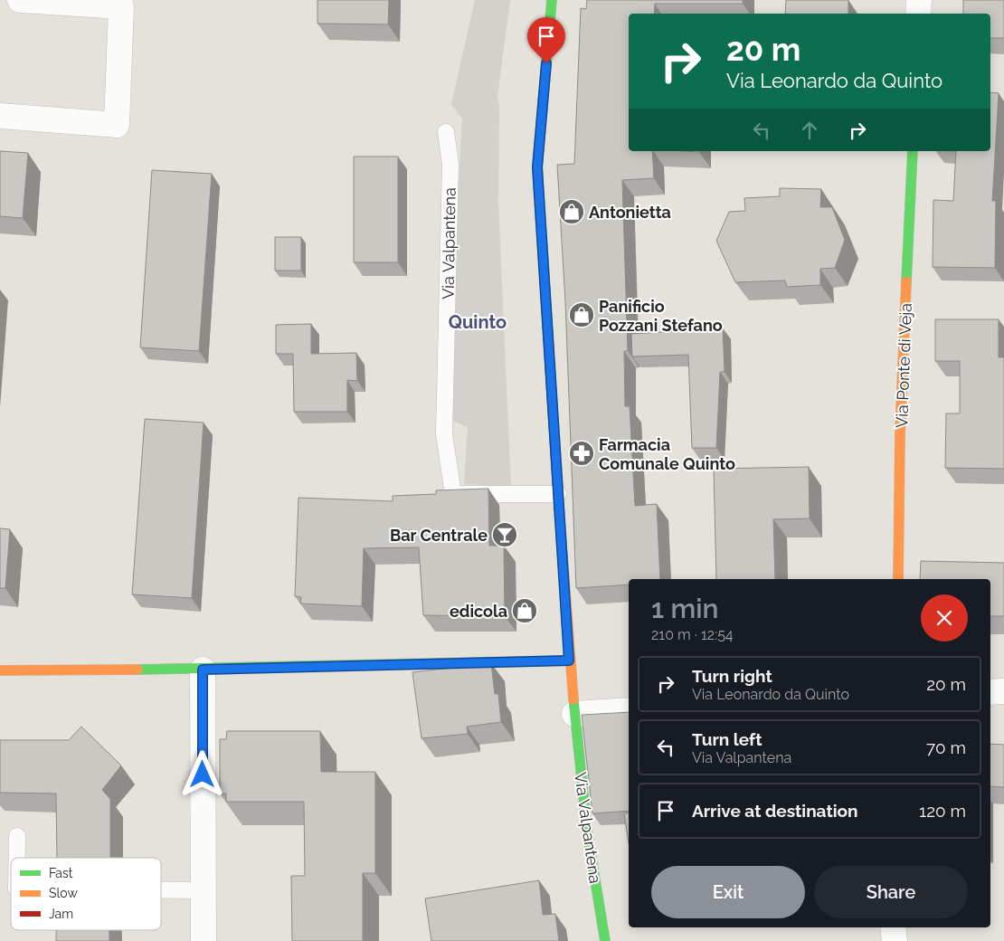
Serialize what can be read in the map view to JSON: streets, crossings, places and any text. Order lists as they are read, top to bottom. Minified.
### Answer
{"streets":{"street":["Via Valpantena","Via Ponte di Veja"]},"districts":["Quinto"],"places":{"shop":["Antonietta","Panificio Pozzani Stefano","edicola"],"pharmacy":["Farmacia Comunale Quinto"],"bar":["Bar Centrale"]},"legend":["Fast","Slow","Jam"],"page":{"turn":["20 m","Via Leonardo da Quinto"],"heading":["1 min","210 m · 12:54"],"list":[{"name":"Turn right","note":"Via Leonardo da Quinto","value":"20 m"},{"name":"Turn left","note":"Via Valpantena","value":"70 m"},{"name":"Arrive at destination","value":"120 m"}],"buttons":["Exit","Share"]}}
